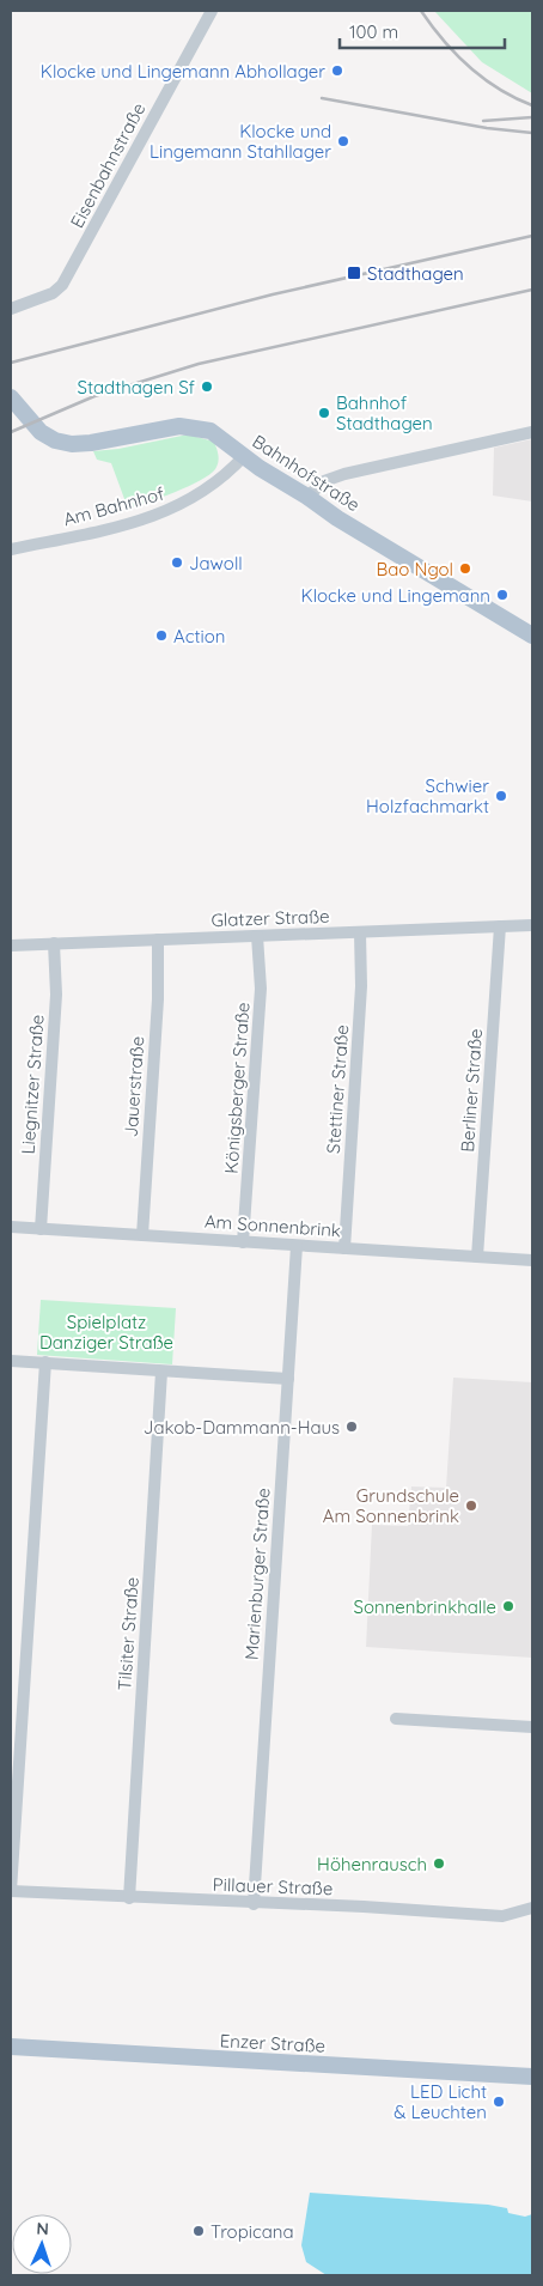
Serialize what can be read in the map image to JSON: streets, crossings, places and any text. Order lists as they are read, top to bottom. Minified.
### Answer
{"streets":{"main road":["Bahnhofstraße","Enzer Straße"],"street":["Eisenbahnstraße","Am Bahnhof","Glatzer Straße","Liegnitzer Straße","Jauerstraße","Königsberger Straße","Stettiner Straße","Berliner Straße","Am Sonnenbrink","Marienburger Straße","Tilsiter Straße","Pillauer Straße"]},"crossings":[["Bahnhofstraße","Am Bahnhof"],["Glatzer Straße","Liegnitzer Straße"],["Glatzer Straße","Jauerstraße"],["Glatzer Straße","Königsberger Straße"],["Glatzer Straße","Stettiner Straße"],["Glatzer Straße","Berliner Straße"],["Liegnitzer Straße","Am Sonnenbrink"],["Jauerstraße","Am Sonnenbrink"],["Königsberger Straße","Am Sonnenbrink"],["Stettiner Straße","Am Sonnenbrink"],["Berliner Straße","Am Sonnenbrink"],["Am Sonnenbrink","Marienburger Straße"],["Marienburger Straße","Pillauer Straße"],["Tilsiter Straße","Pillauer Straße"]],"parks":["Spielplatz Danziger Straße"],"places":{"other":["Klocke und Lingemann Abhollager","Klocke und Lingemann Stahllager","Stadthagen Sf","Bahnhof Stadthagen","Jawoll","Bao Ngol","Klocke und Lingemann","Action","Schwier Holzfachmarkt","Jakob-Dammann-Haus","Grundschule Am Sonnenbrink","Sonnenbrinkhalle","Höhenrausch","LED Licht & Leuchten","Tropicana"],"transit":["Stadthagen"]},"scale_bar":"100 m","north":"top"}
